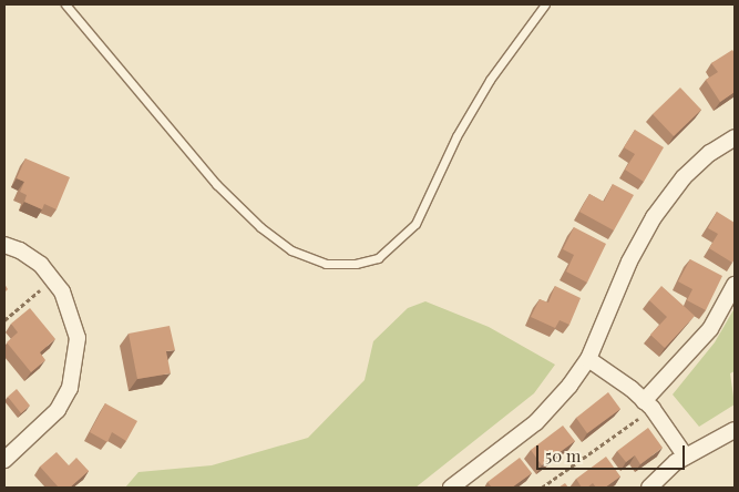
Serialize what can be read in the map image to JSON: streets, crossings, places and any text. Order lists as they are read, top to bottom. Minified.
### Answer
{"scale_bar":"50 m"}
